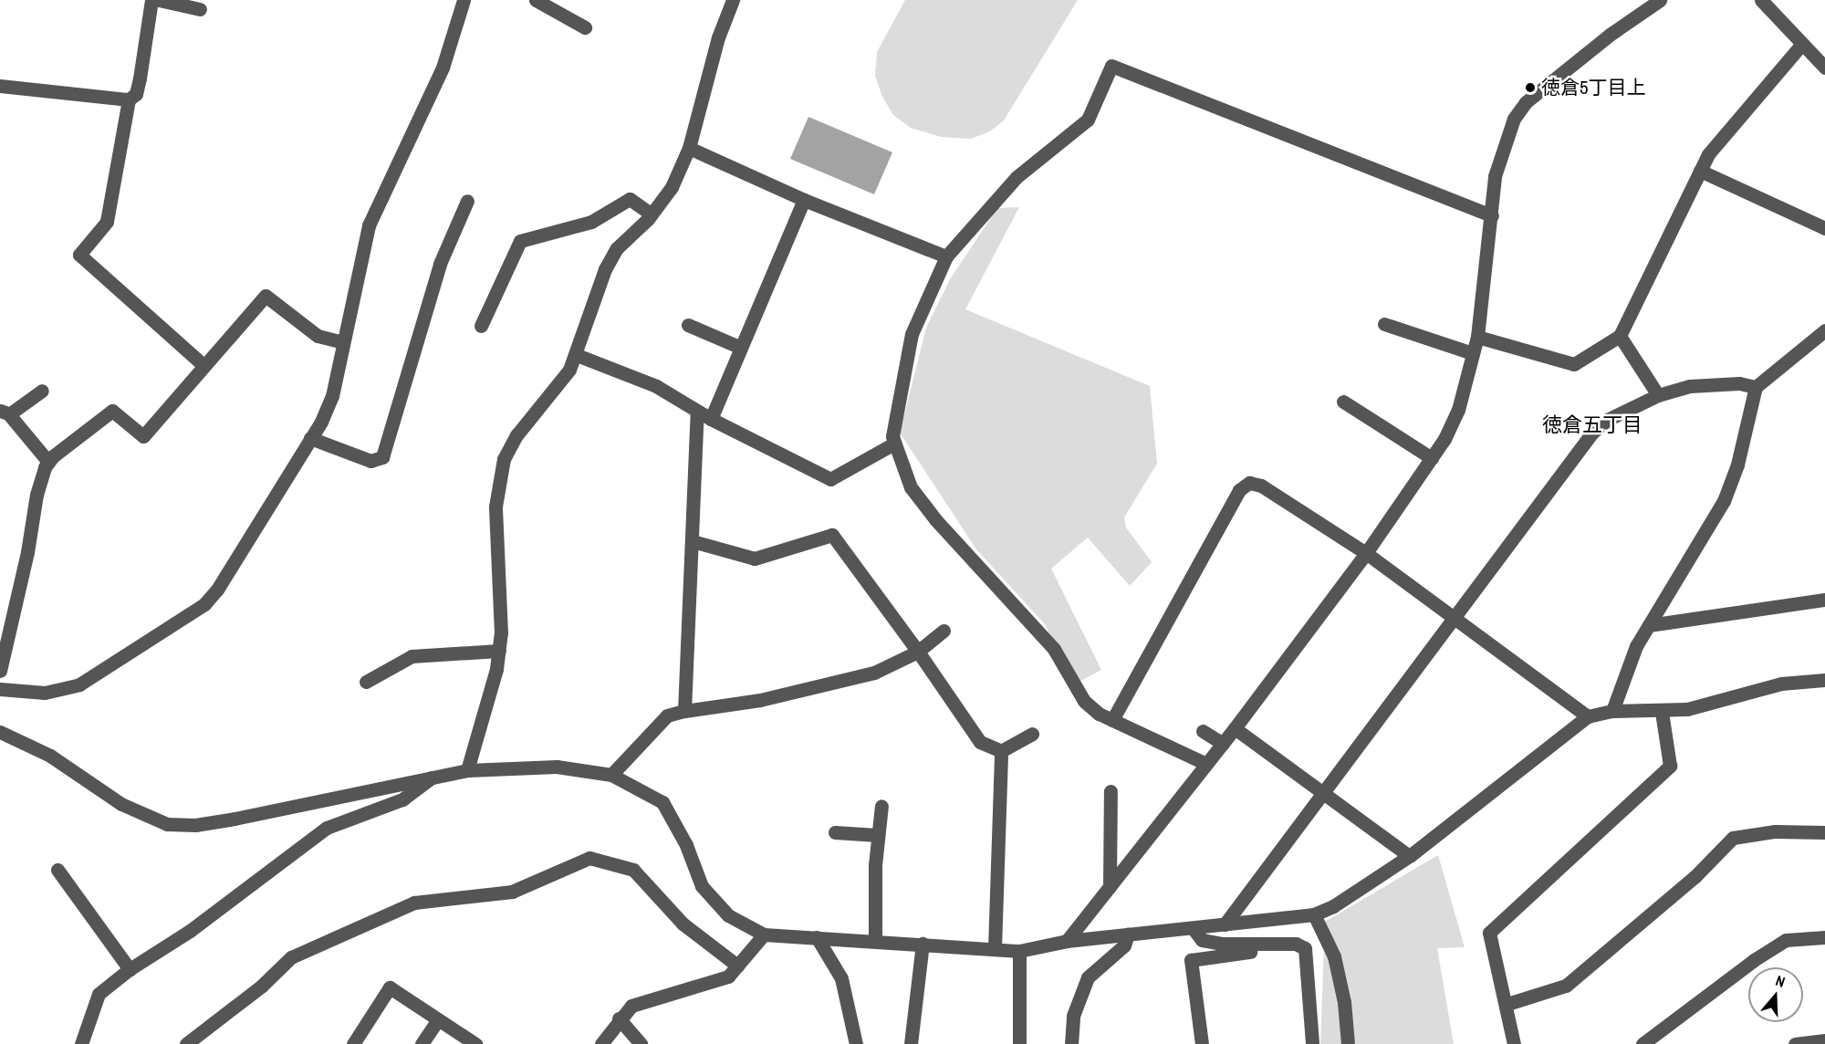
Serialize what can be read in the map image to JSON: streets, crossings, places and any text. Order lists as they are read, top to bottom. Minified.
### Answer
{"districts":["徳倉五丁目"],"places":["徳倉5丁目上"],"north":"top"}
